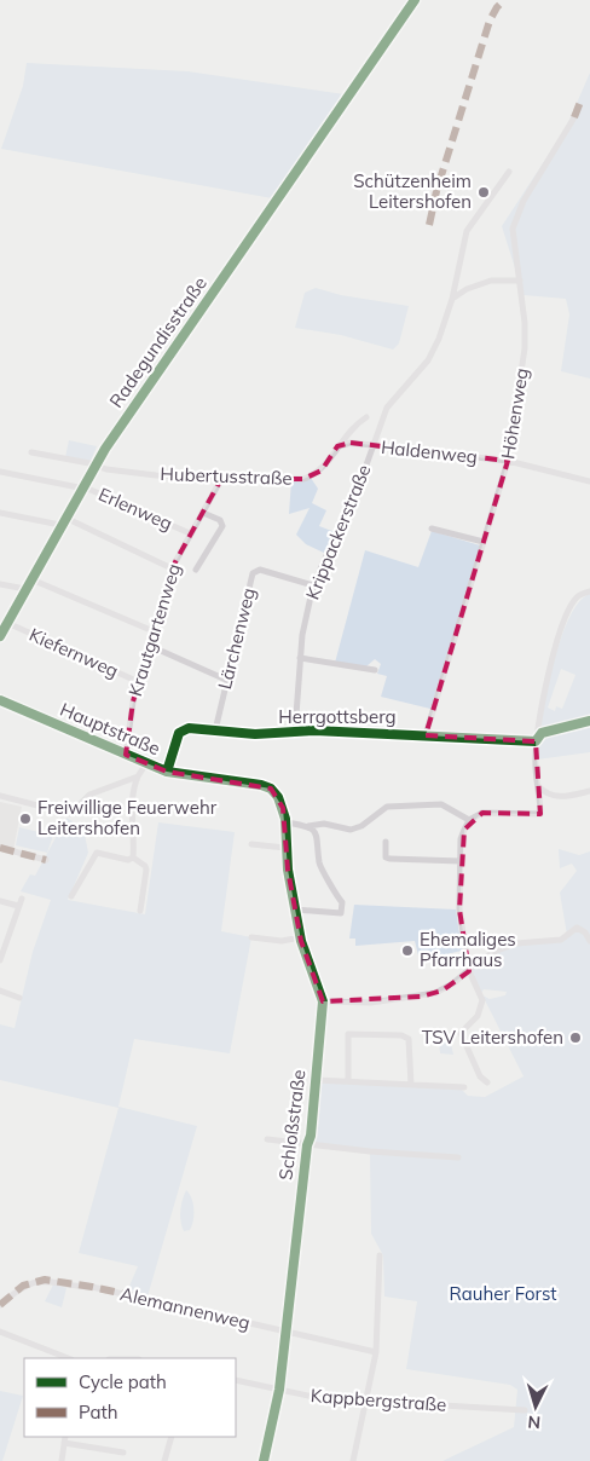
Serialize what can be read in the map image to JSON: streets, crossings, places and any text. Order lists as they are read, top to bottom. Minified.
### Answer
{"streets":{"street":["Radegundisstraße","Höhenweg","Haldenweg","Hubertusstraße","Erlenweg","Krippackerstraße","Krautgartenweg","Lärchenweg","Kiefernweg","Herrgottsberg","Hauptstraße","Schloßstraße","Alemannenweg","Kappbergstraße"]},"crossings":[["Radegundisstraße","Hubertusstraße"],["Radegundisstraße","Erlenweg"],["Radegundisstraße","Kiefernweg"],["Höhenweg","Haldenweg"],["Höhenweg","Herrgottsberg"],["Haldenweg","Hubertusstraße"],["Haldenweg","Krippackerstraße"],["Hubertusstraße","Krautgartenweg"],["Erlenweg","Krautgartenweg"],["Krippackerstraße","Lärchenweg"],["Krippackerstraße","Herrgottsberg"],["Krautgartenweg","Kiefernweg"],["Krautgartenweg","Hauptstraße"],["Lärchenweg","Herrgottsberg"],["Herrgottsberg","Hauptstraße"],["Hauptstraße","Schloßstraße"],["Schloßstraße","Alemannenweg"],["Schloßstraße","Kappbergstraße"]],"parks":["Rauher Forst"],"places":["Schützenheim Leitershofen","Freiwillige Feuerwehr Leitershofen","Ehemaliges Pfarrhaus","TSV Leitershofen"],"legend":["Cycle path","Path"],"north":"bottom"}
